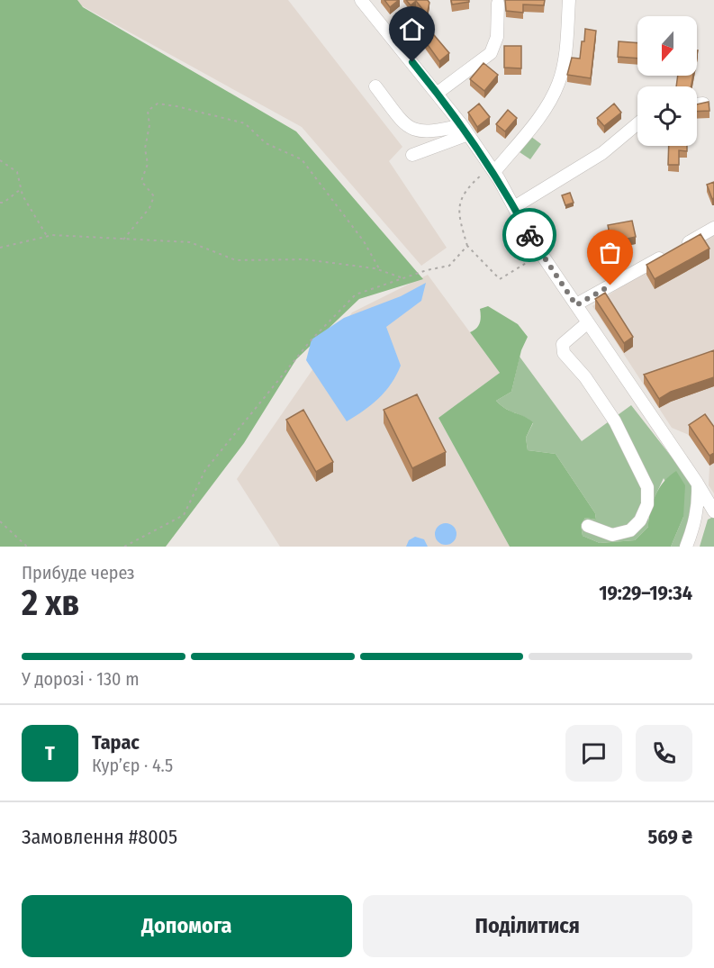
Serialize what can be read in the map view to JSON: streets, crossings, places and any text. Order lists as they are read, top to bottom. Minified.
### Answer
{"north":"bottom","page":{"heading":["2 хв","Прибуде через","19:29–19:34"],"panel":["Тарас","Кур’єр · 4.5","Замовлення #8005","569 ₴"],"bar":"У дорозі · 130 m","round":"Т","buttons":["Допомога","Поділитися"]}}
